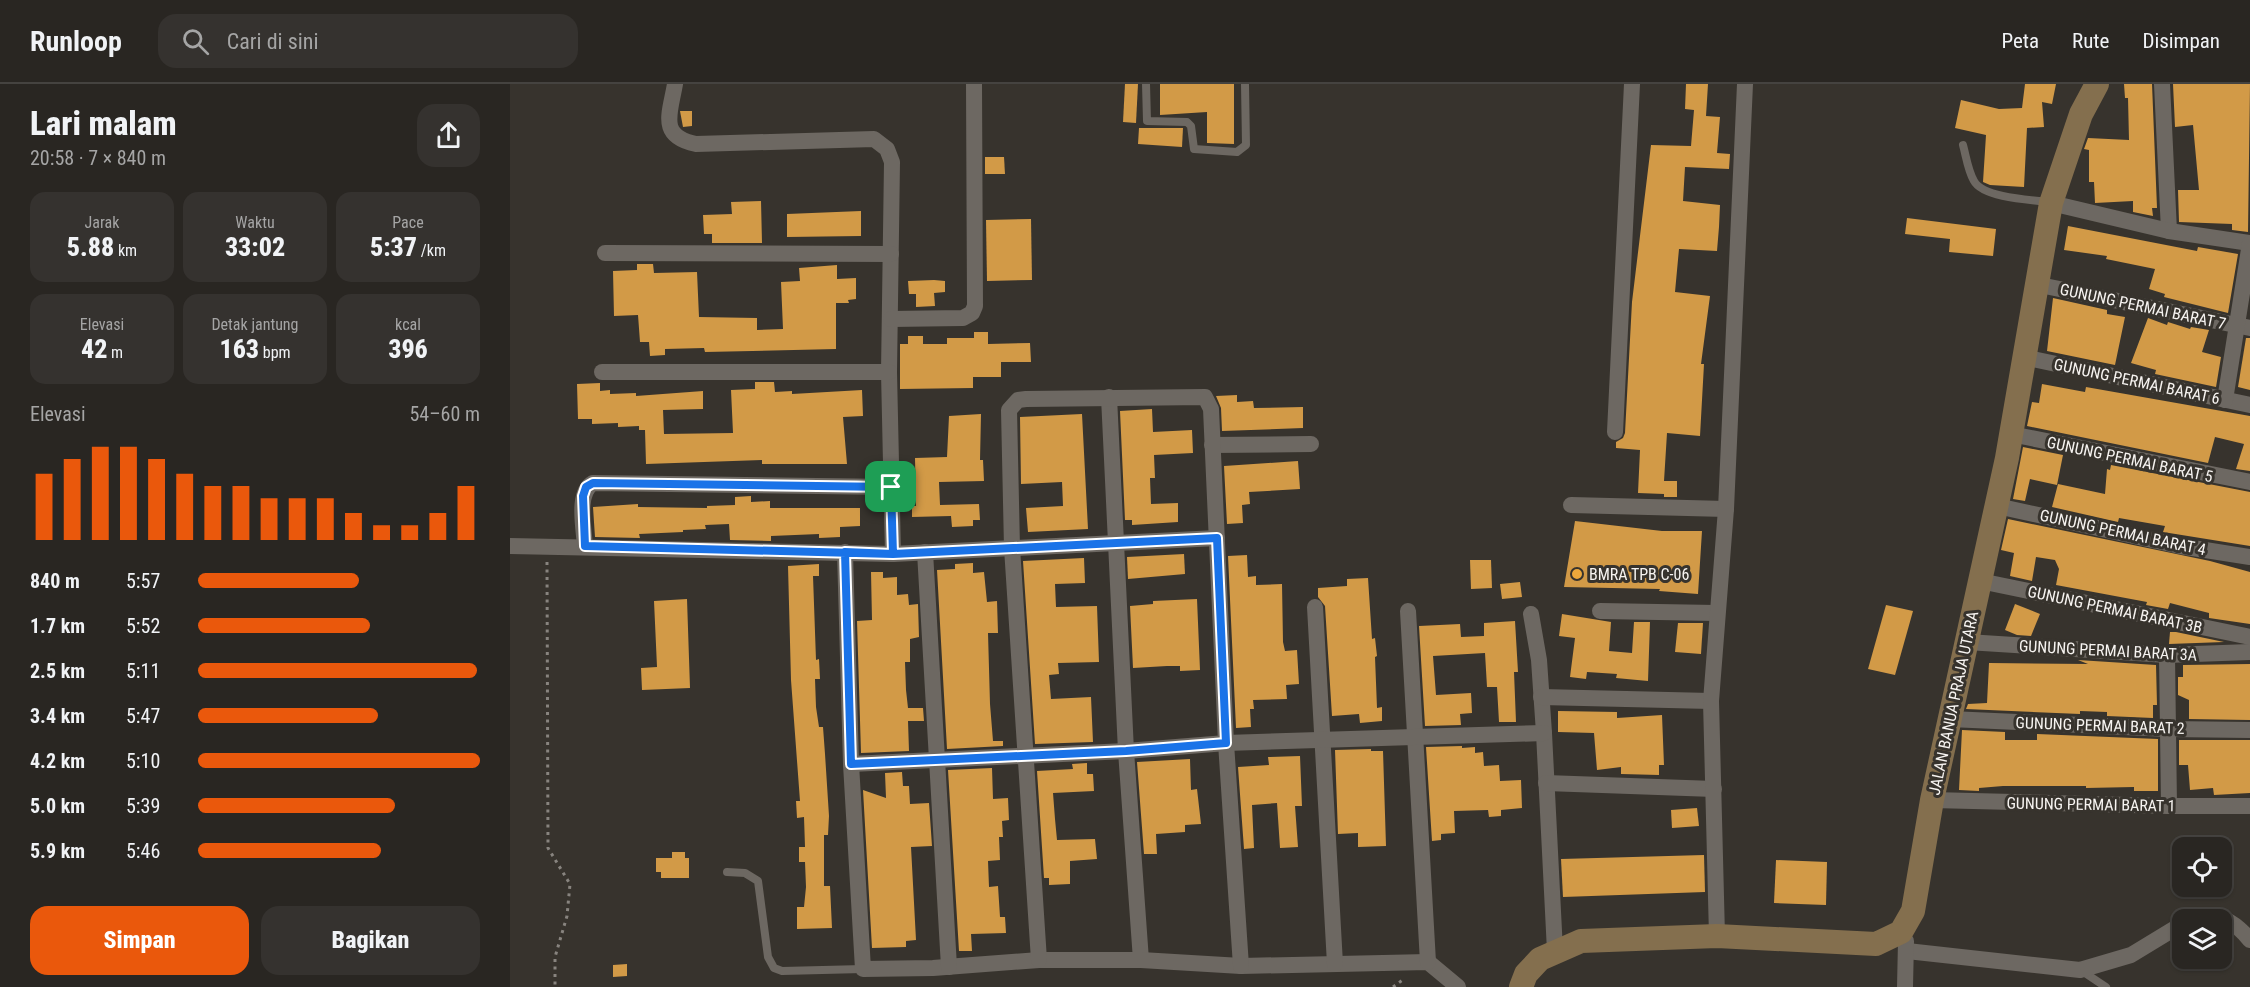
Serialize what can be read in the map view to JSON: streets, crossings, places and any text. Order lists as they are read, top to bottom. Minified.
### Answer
{"streets":{"street":["GUNUNG PERMAI BARAT 7","GUNUNG PERMAI BARAT 6","GUNUNG PERMAI BARAT 5","GUNUNG PERMAI BARAT 4","GUNUNG PERMAI BARAT 3B","GUNUNG PERMAI BARAT 3A","JALAN BANUA PRAJA UTARA","GUNUNG PERMAI BARAT 2","GUNUNG PERMAI BARAT 1"]},"crossings":[["GUNUNG PERMAI BARAT 7","JALAN BANUA PRAJA UTARA"],["GUNUNG PERMAI BARAT 6","JALAN BANUA PRAJA UTARA"],["GUNUNG PERMAI BARAT 5","JALAN BANUA PRAJA UTARA"],["GUNUNG PERMAI BARAT 4","JALAN BANUA PRAJA UTARA"],["GUNUNG PERMAI BARAT 3B","JALAN BANUA PRAJA UTARA"],["GUNUNG PERMAI BARAT 3A","JALAN BANUA PRAJA UTARA"],["JALAN BANUA PRAJA UTARA","GUNUNG PERMAI BARAT 2"],["JALAN BANUA PRAJA UTARA","GUNUNG PERMAI BARAT 1"]],"places":["BMRA TPB C-06"],"page":{"header":"Runloop","search":"Cari di sini","nav":["Peta","Rute","Disimpan"],"heading":["Lari malam","20:58 · 7 × 840 m"],"stats":[["Jarak","5.88 km"],["Waktu","33:02"],["Pace","5:37 /km"],["Elevasi","42 m"],["Detak jantung","163 bpm"],["kcal","396"]],"chart":["Elevasi","54–60 m"],"list":[{"name":"840 m","note":"5:57"},{"name":"1.7 km","note":"5:52"},{"name":"2.5 km","note":"5:11"},{"name":"3.4 km","note":"5:47"},{"name":"4.2 km","note":"5:10"},{"name":"5.0 km","note":"5:39"},{"name":"5.9 km","note":"5:46"}],"buttons":["Simpan","Bagikan"]}}
